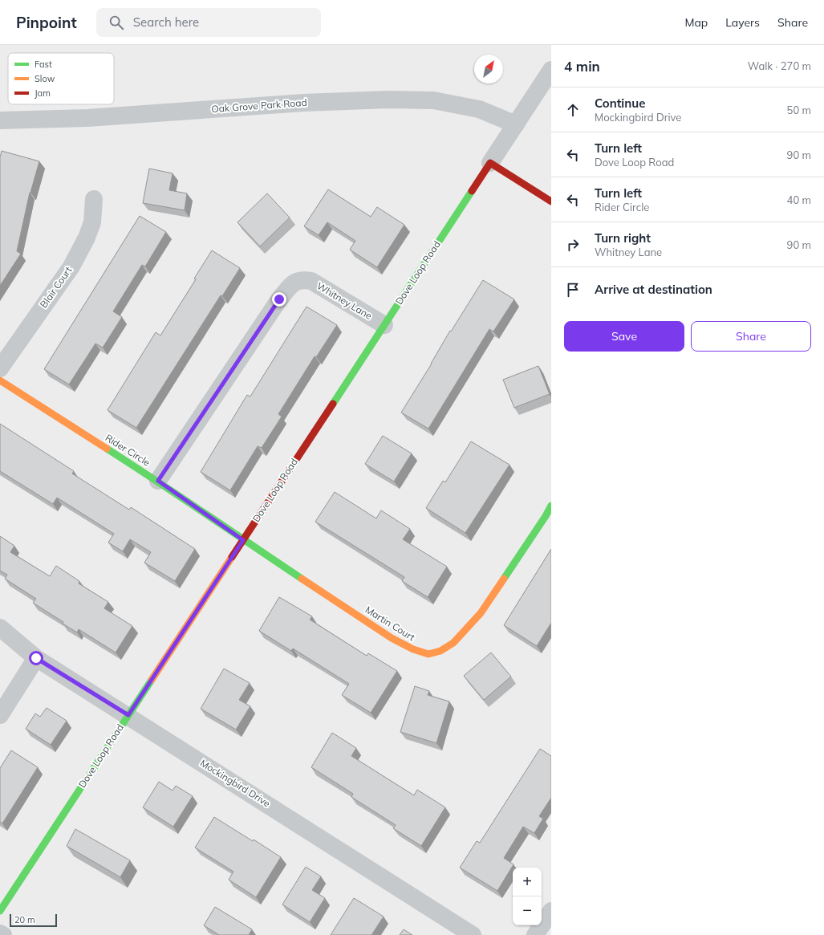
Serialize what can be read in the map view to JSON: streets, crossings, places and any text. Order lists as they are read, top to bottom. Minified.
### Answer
{"streets":{"street":["Oak Grove Park Road","Dove Loop Road","Blair Court","Whitney Lane","Rider Circle","Martin Court","Mockingbird Drive"]},"crossings":[["Oak Grove Park Road","Dove Loop Road"],["Dove Loop Road","Whitney Lane"],["Dove Loop Road","Rider Circle"],["Dove Loop Road","Martin Court"],["Dove Loop Road","Mockingbird Drive"],["Whitney Lane","Rider Circle"],["Rider Circle","Martin Court"]],"legend":["Fast","Slow","Jam"],"scale_bar":"20 m","north":"top right","page":{"header":"Pinpoint","search":"Search here","nav":["Map","Layers","Share"],"heading":["4 min","Walk · 270 m"],"list":[["Continue","Mockingbird Drive","50 m"],["Turn left","Dove Loop Road","90 m"],["Turn left","Rider Circle","40 m"],["Turn right","Whitney Lane","90 m"],"Arrive at destination"],"buttons":["Save","Share"],"map_buttons":["+","−"],"scale":"20 m"}}
